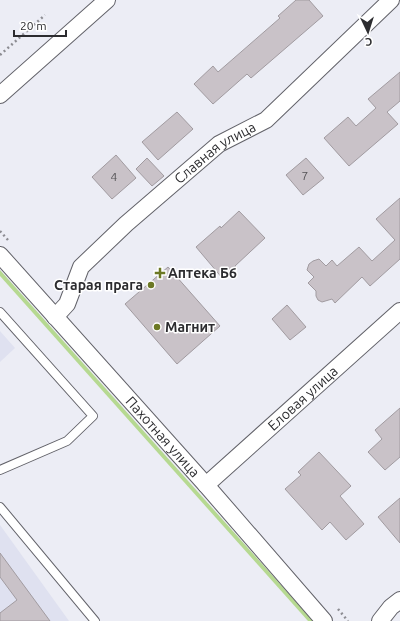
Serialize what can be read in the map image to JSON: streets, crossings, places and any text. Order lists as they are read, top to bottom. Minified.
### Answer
{"streets":{"street":["Славная улица","Еловая улица","Пахотная улица"]},"crossings":[["Славная улица","Пахотная улица"],["Еловая улица","Пахотная улица"]],"places":{"health":["Аптека Б6"],"other":["Старая прага","Магнит"]},"house_numbers":["7","4"],"scale_bar":"20 m","north":"bottom"}
